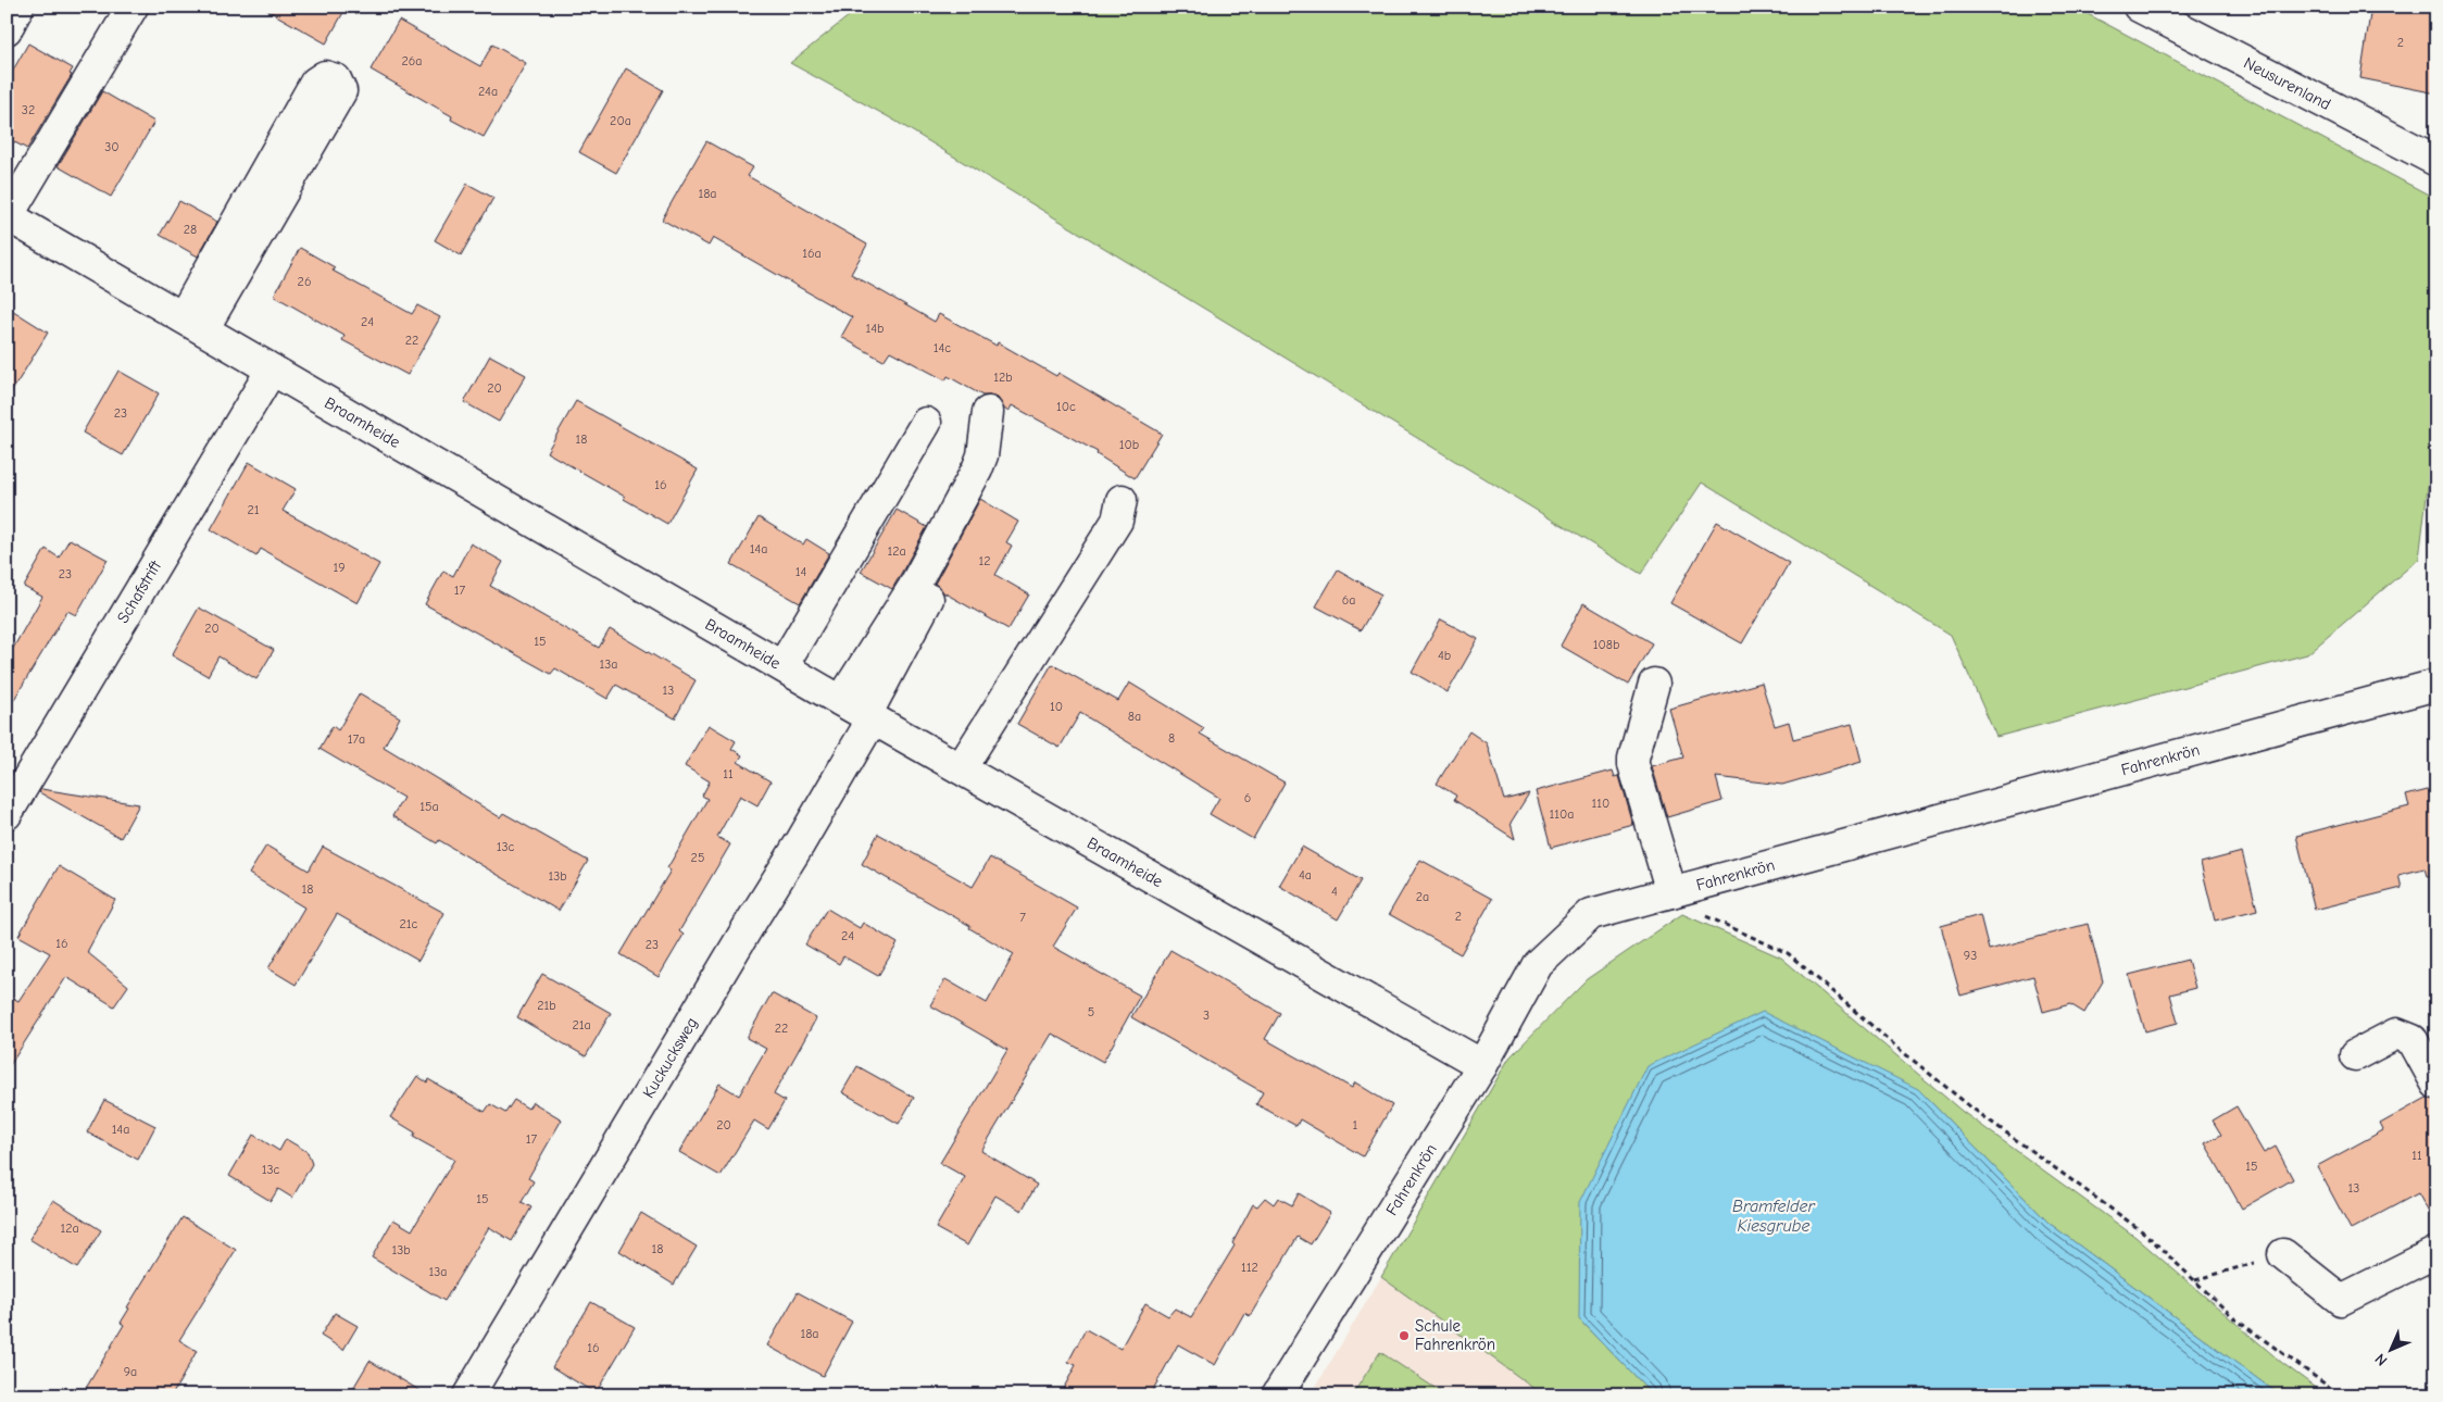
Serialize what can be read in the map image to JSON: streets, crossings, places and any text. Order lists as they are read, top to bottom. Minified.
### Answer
{"streets":{"street":["Neusurenland","Braamheide","Schafstrift","Fahrenkrön","Kuckucksweg"]},"crossings":[["Braamheide","Schafstrift"],["Braamheide","Fahrenkrön"],["Braamheide","Kuckucksweg"]],"water":["Bramfelder Kiesgrube"],"places":["Schule Fahrenkrön"],"house_numbers":["2","26a","24a","32","20a","30","18a","28","16a","26","24","14b","22","14c","12b","20","10c","23","18","10b","16","21","14a","12a","12","19","14","23","17","6a","20","15","108b","4b","13a","13","10","8a","8","17a","11","6","110","15a","110a","13c","25","4a","13b","18","4","2a","2","7","21c","24","16","23","93","21b","5","3","21a","22","20","1","14a","17","11","15","13c","13","15","12a","18","13b","112","13a","18a","16","9a"],"north":"bottom left"}
